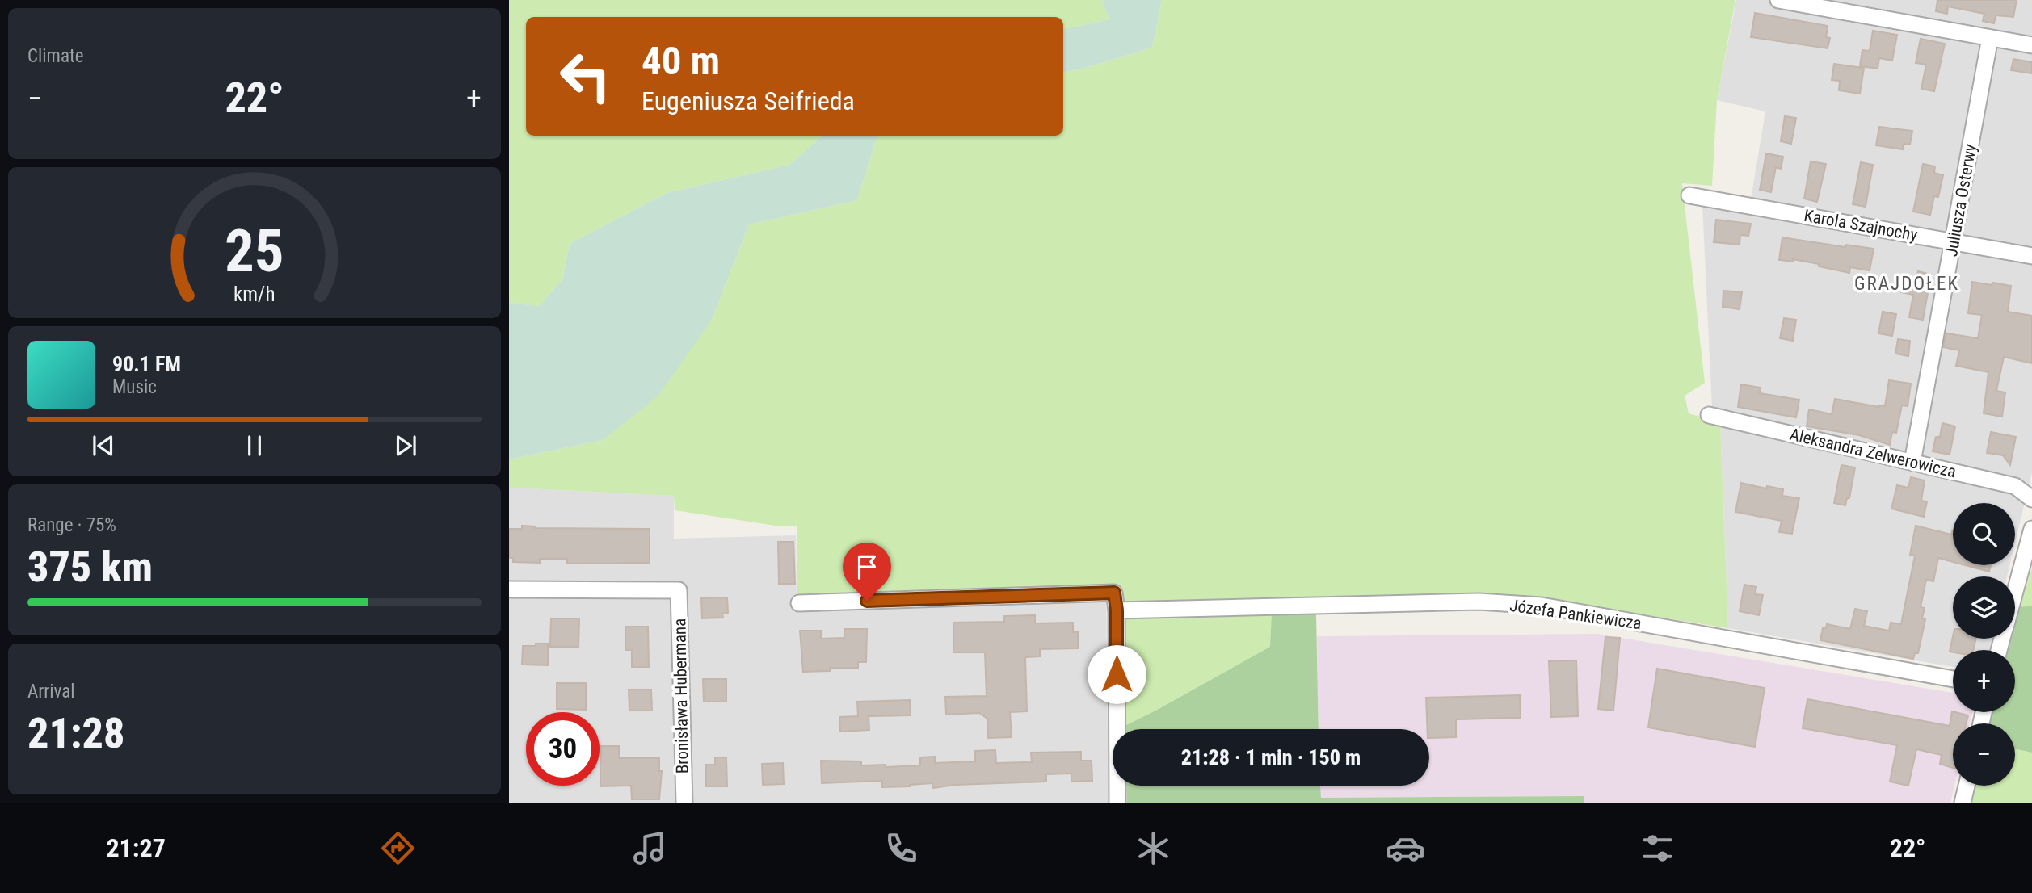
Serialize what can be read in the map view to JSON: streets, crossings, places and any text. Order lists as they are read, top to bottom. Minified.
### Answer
{"streets":{"street":["Juliusza Osterwy","Karola Szajnochy","Aleksandra Zelwerowicza","Józefa Pankiewicza","Bronisława Hubermana"]},"crossings":[["Juliusza Osterwy","Karola Szajnochy"],["Juliusza Osterwy","Aleksandra Zelwerowicza"]],"districts":["GRAJDOŁEK"],"page":{"tile":["Climate",["Range · 75%","375 km"],["Arrival","21:28"]],"turn":["40 m","Eugeniusza Seifrieda"],"heat":["−","22°","+"],"song":["90.1 FM","Music"],"map_buttons":["+","−"],"limit":"30","trip":"21:28 · 1 min · 150 m","tabs":["21:27","22°"],"gauge":["25","km/h"]}}
